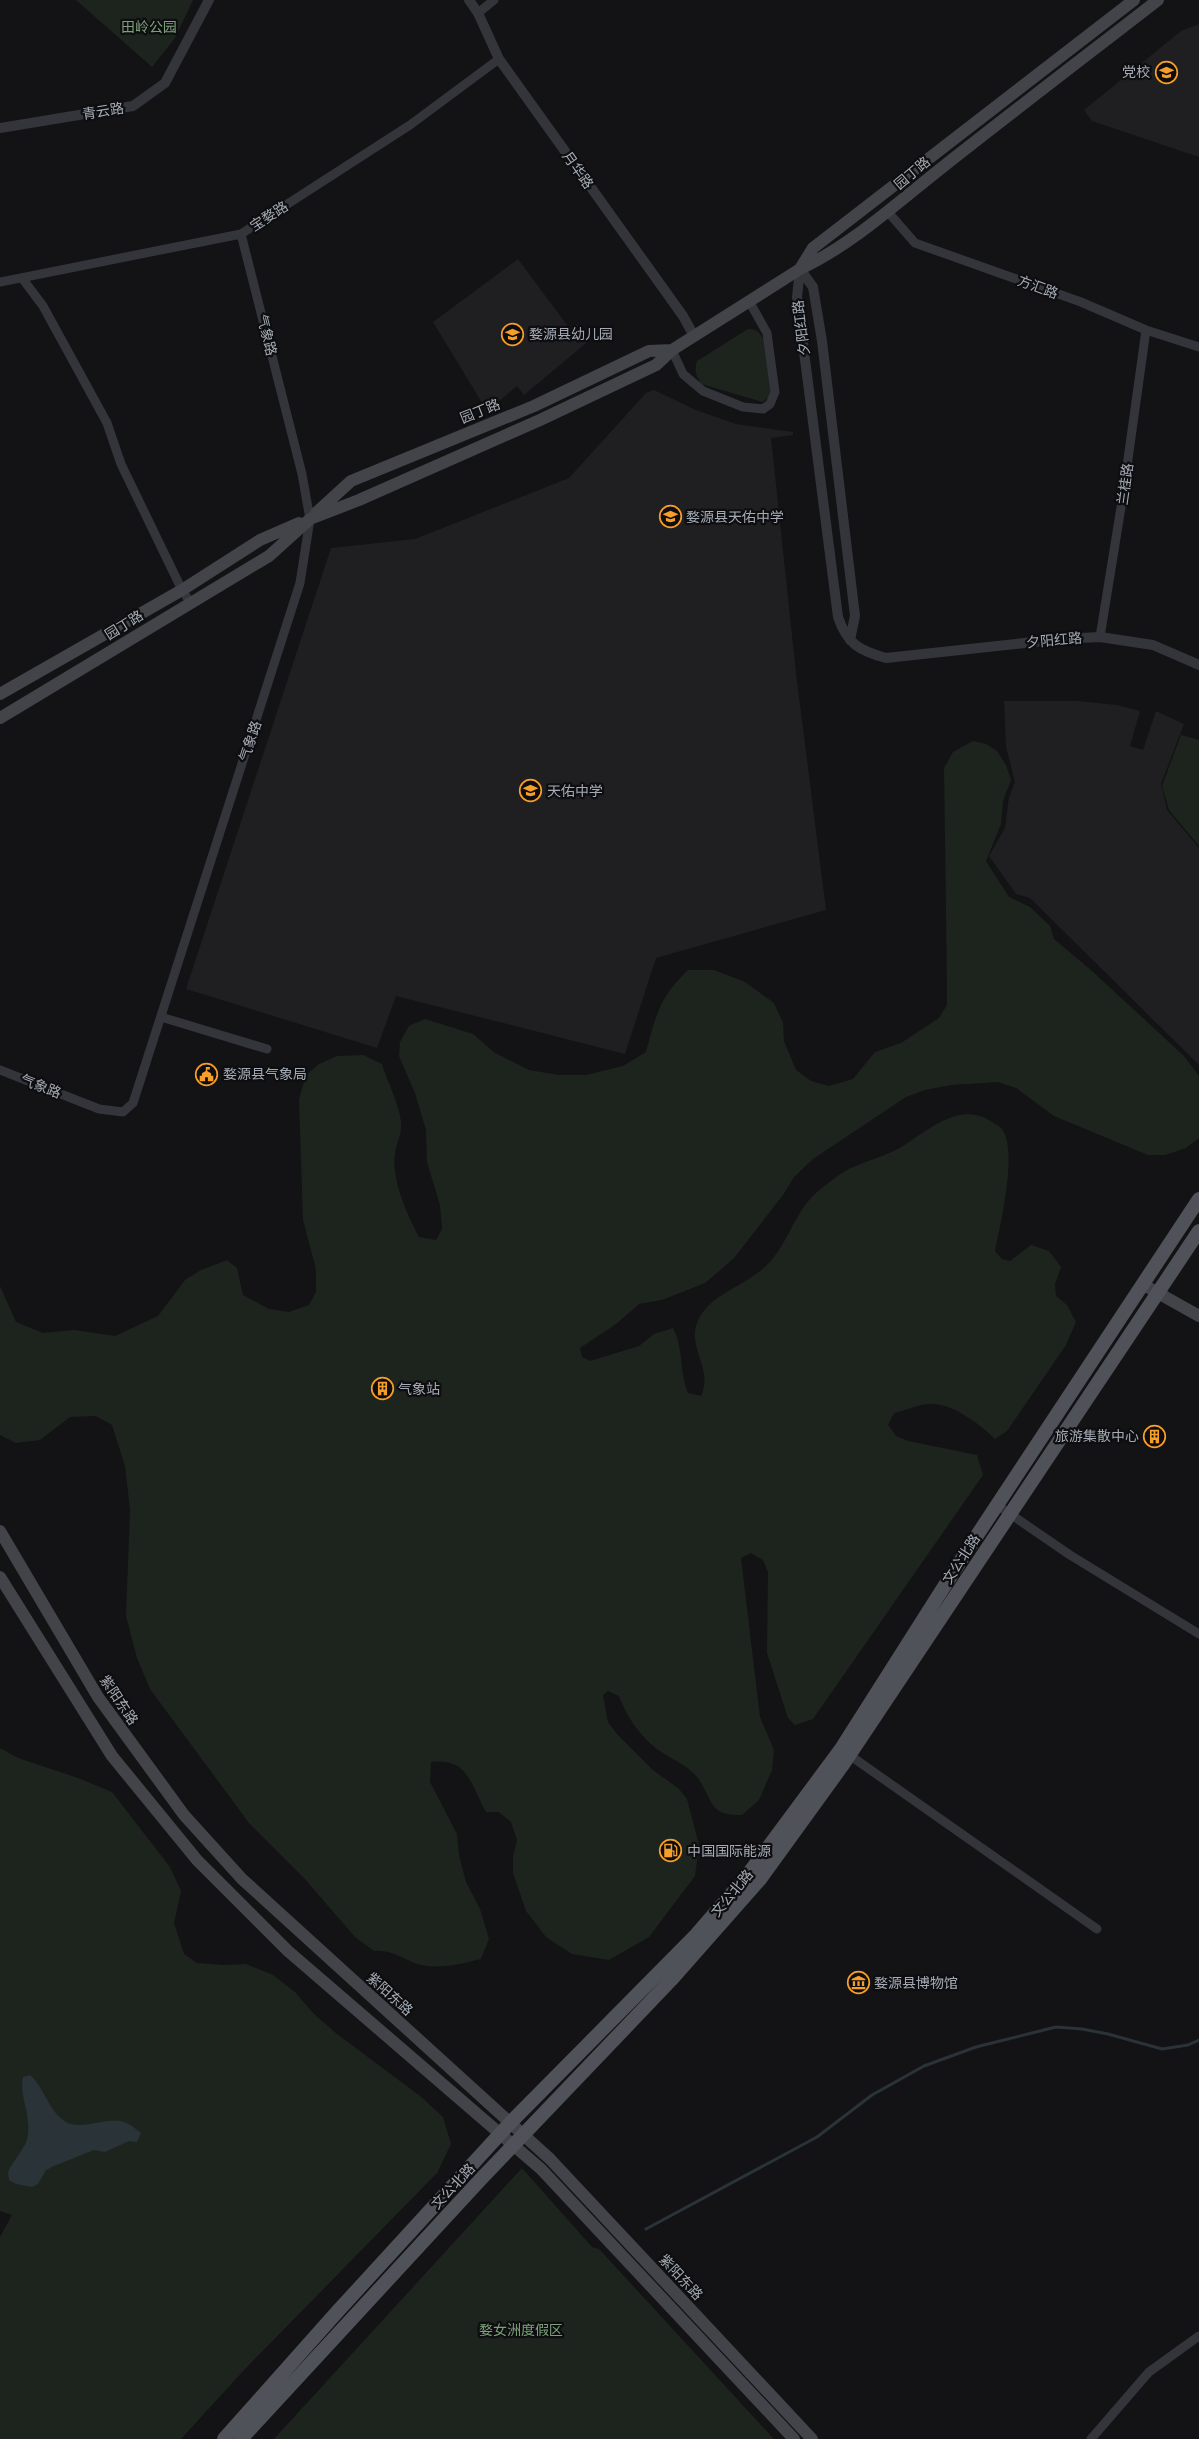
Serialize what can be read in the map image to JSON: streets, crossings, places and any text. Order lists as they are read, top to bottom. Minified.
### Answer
{"streets":{"main road":["园丁路","文公北路","紫阳东路"],"street":["青云路","月华路","宝婺路","方汇路","夕阳红路","气象路","兰桂路"]},"crossings":[["月华路","园丁路"],["月华路","宝婺路"],["园丁路","方汇路"],["园丁路","夕阳红路"],["园丁路","气象路"],["宝婺路","气象路"],["方汇路","兰桂路"],["夕阳红路","兰桂路"],["文公北路","紫阳东路"]],"parks":["田岭公园","婺女洲度假区"],"places":{"school or university":["党校","婺源县幼儿园","婺源县天佑中学","天佑中学"],"public building":["婺源县气象局"],"building":["气象站","旅游集散中心"],"fuel station":["中国国际能源"],"museum":["婺源县博物馆"]}}
